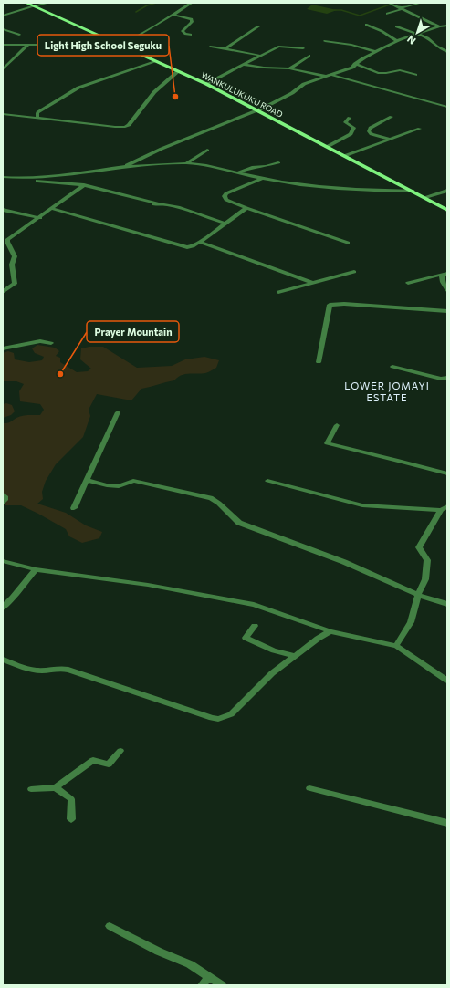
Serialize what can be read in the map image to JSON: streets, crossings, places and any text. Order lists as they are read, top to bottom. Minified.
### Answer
{"streets":{"main road":["WANKULUKUKU ROAD"]},"districts":["LOWER JOMAYI ESTATE"],"places":["Light High School Seguku","Prayer Mountain"],"north":"bottom left"}
